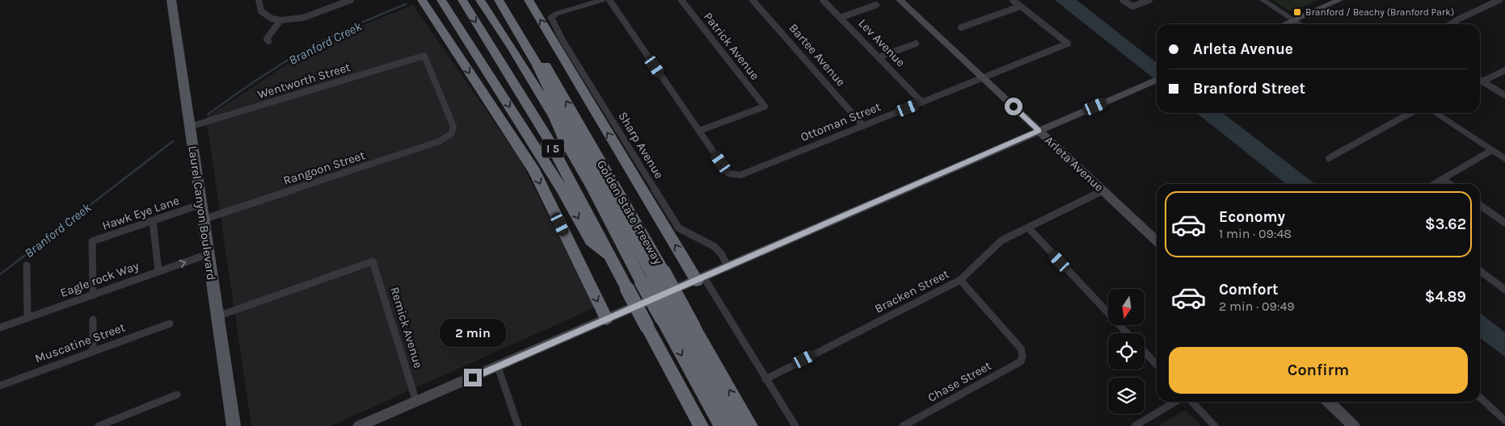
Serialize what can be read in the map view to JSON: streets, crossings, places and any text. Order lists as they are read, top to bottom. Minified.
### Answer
{"streets":{"highway":["I 5","Golden State Freeway"],"main road":["Arleta Avenue","Laurel Canyon Boulevard"],"street":["Lev Avenue","Patrick Avenue","Bartee Avenue","Wentworth Street","Ottoman Street","Sharp Avenue","Rangoon Street","Hawk Eye Lane","Eagle rock Way","Bracken Street","Remick Avenue","Muscatine Street","Chase Street"]},"crossings":[["Lev Avenue","Ottoman Street"],["Patrick Avenue","Ottoman Street"],["Bartee Avenue","Ottoman Street"],["Wentworth Street","Rangoon Street"],["Wentworth Street","Laurel Canyon Boulevard"],["Ottoman Street","Arleta Avenue"],["Arleta Avenue","Bracken Street"],["Rangoon Street","Laurel Canyon Boulevard"],["Hawk Eye Lane","Laurel Canyon Boulevard"],["Hawk Eye Lane","Eagle rock Way"],["Laurel Canyon Boulevard","Eagle rock Way"],["Laurel Canyon Boulevard","Remick Avenue"],["Bracken Street","Chase Street"]],"water":["Branford Creek"],"places":{"transit":["Branford / Beachy (Branford Park)"]},"north":"bottom","page":{"banner":["Arleta Avenue","Branford Street"],"list":[{"name":"Economy","note":"1 min · 09:48","value":"$3.62"},{"name":"Comfort","note":"2 min · 09:49","value":"$4.89"}],"bubble":"2 min","buttons":"Confirm"}}
